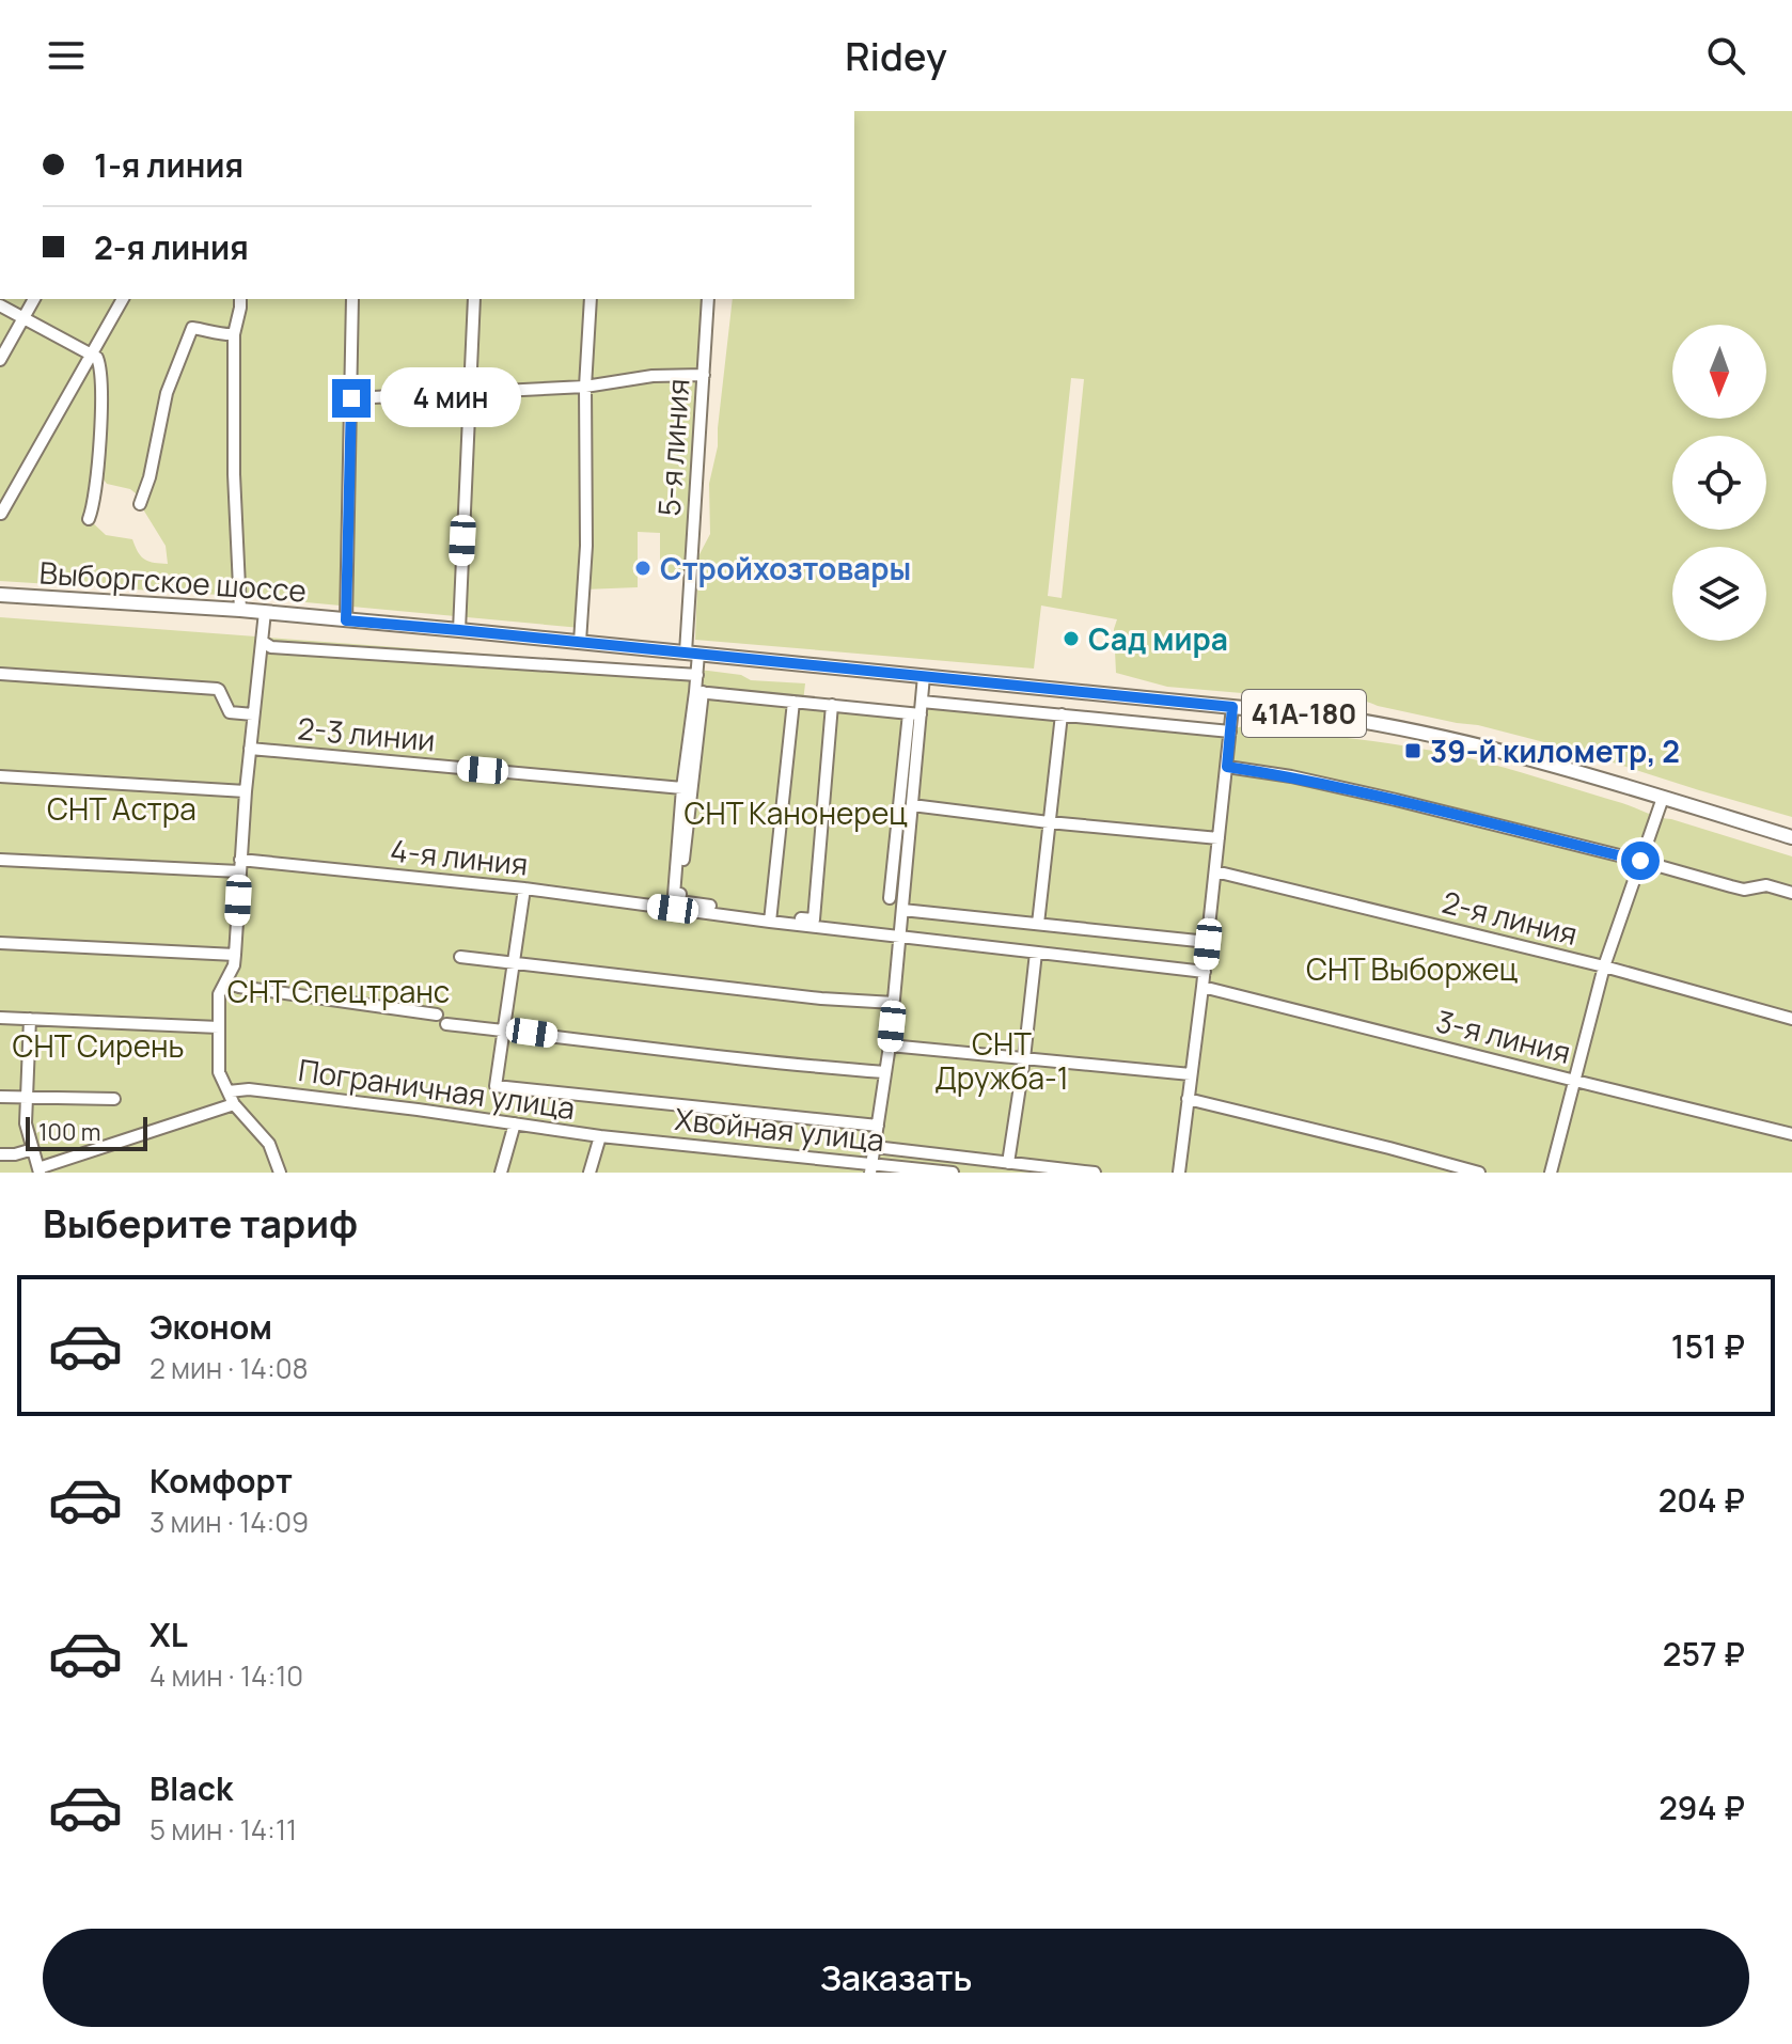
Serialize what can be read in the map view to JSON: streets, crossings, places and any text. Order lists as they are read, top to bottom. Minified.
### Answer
{"streets":{"main road":["Выборгское шоссе","41А-180"],"street":["5-я линия","2-3 линии","4-я линия","2-я линия","3-я линия","Пограничная улица","Хвойная улица"]},"crossings":[["5-я линия","Выборгское шоссе"],["5-я линия","41А-180"],["Выборгское шоссе","41А-180"],["Пограничная улица","Хвойная улица"]],"parks":["СНТ Астра","СНТ Канонерец","СНТ Выборжец","СНТ Спецтранс","СНТ Дружба-1","СНТ Сирень"],"places":{"other":["Стройхозтовары","Сад мира"],"transit":["39-й километр, 2"]},"scale_bar":"100 m","north":"bottom","page":{"header":"Ridey","banner":["1-я линия","2-я линия"],"bubble":"4 мин","scale":"100 m","heading":"Выберите тариф","list":[{"name":"Эконом","note":"2 мин · 14:08","value":"151 ₽"},{"name":"Комфорт","note":"3 мин · 14:09","value":"204 ₽"},{"name":"XL","note":"4 мин · 14:10","value":"257 ₽"},{"name":"Black","note":"5 мин · 14:11","value":"294 ₽"}],"buttons":"Заказать"}}
